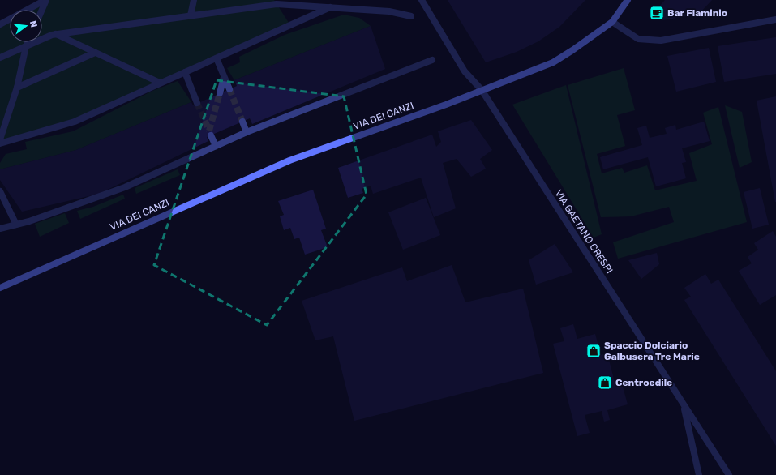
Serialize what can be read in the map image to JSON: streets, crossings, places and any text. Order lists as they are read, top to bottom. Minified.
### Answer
{"streets":{"street":["VIA DEI CANZI","VIA GAETANO CRESPI"]},"crossings":[["VIA DEI CANZI","VIA GAETANO CRESPI"]],"places":{"cafe":["Bar Flaminio"],"shop":["Spaccio Dolciario Galbusera Tre Marie","Centroedile"]},"north":"right"}
